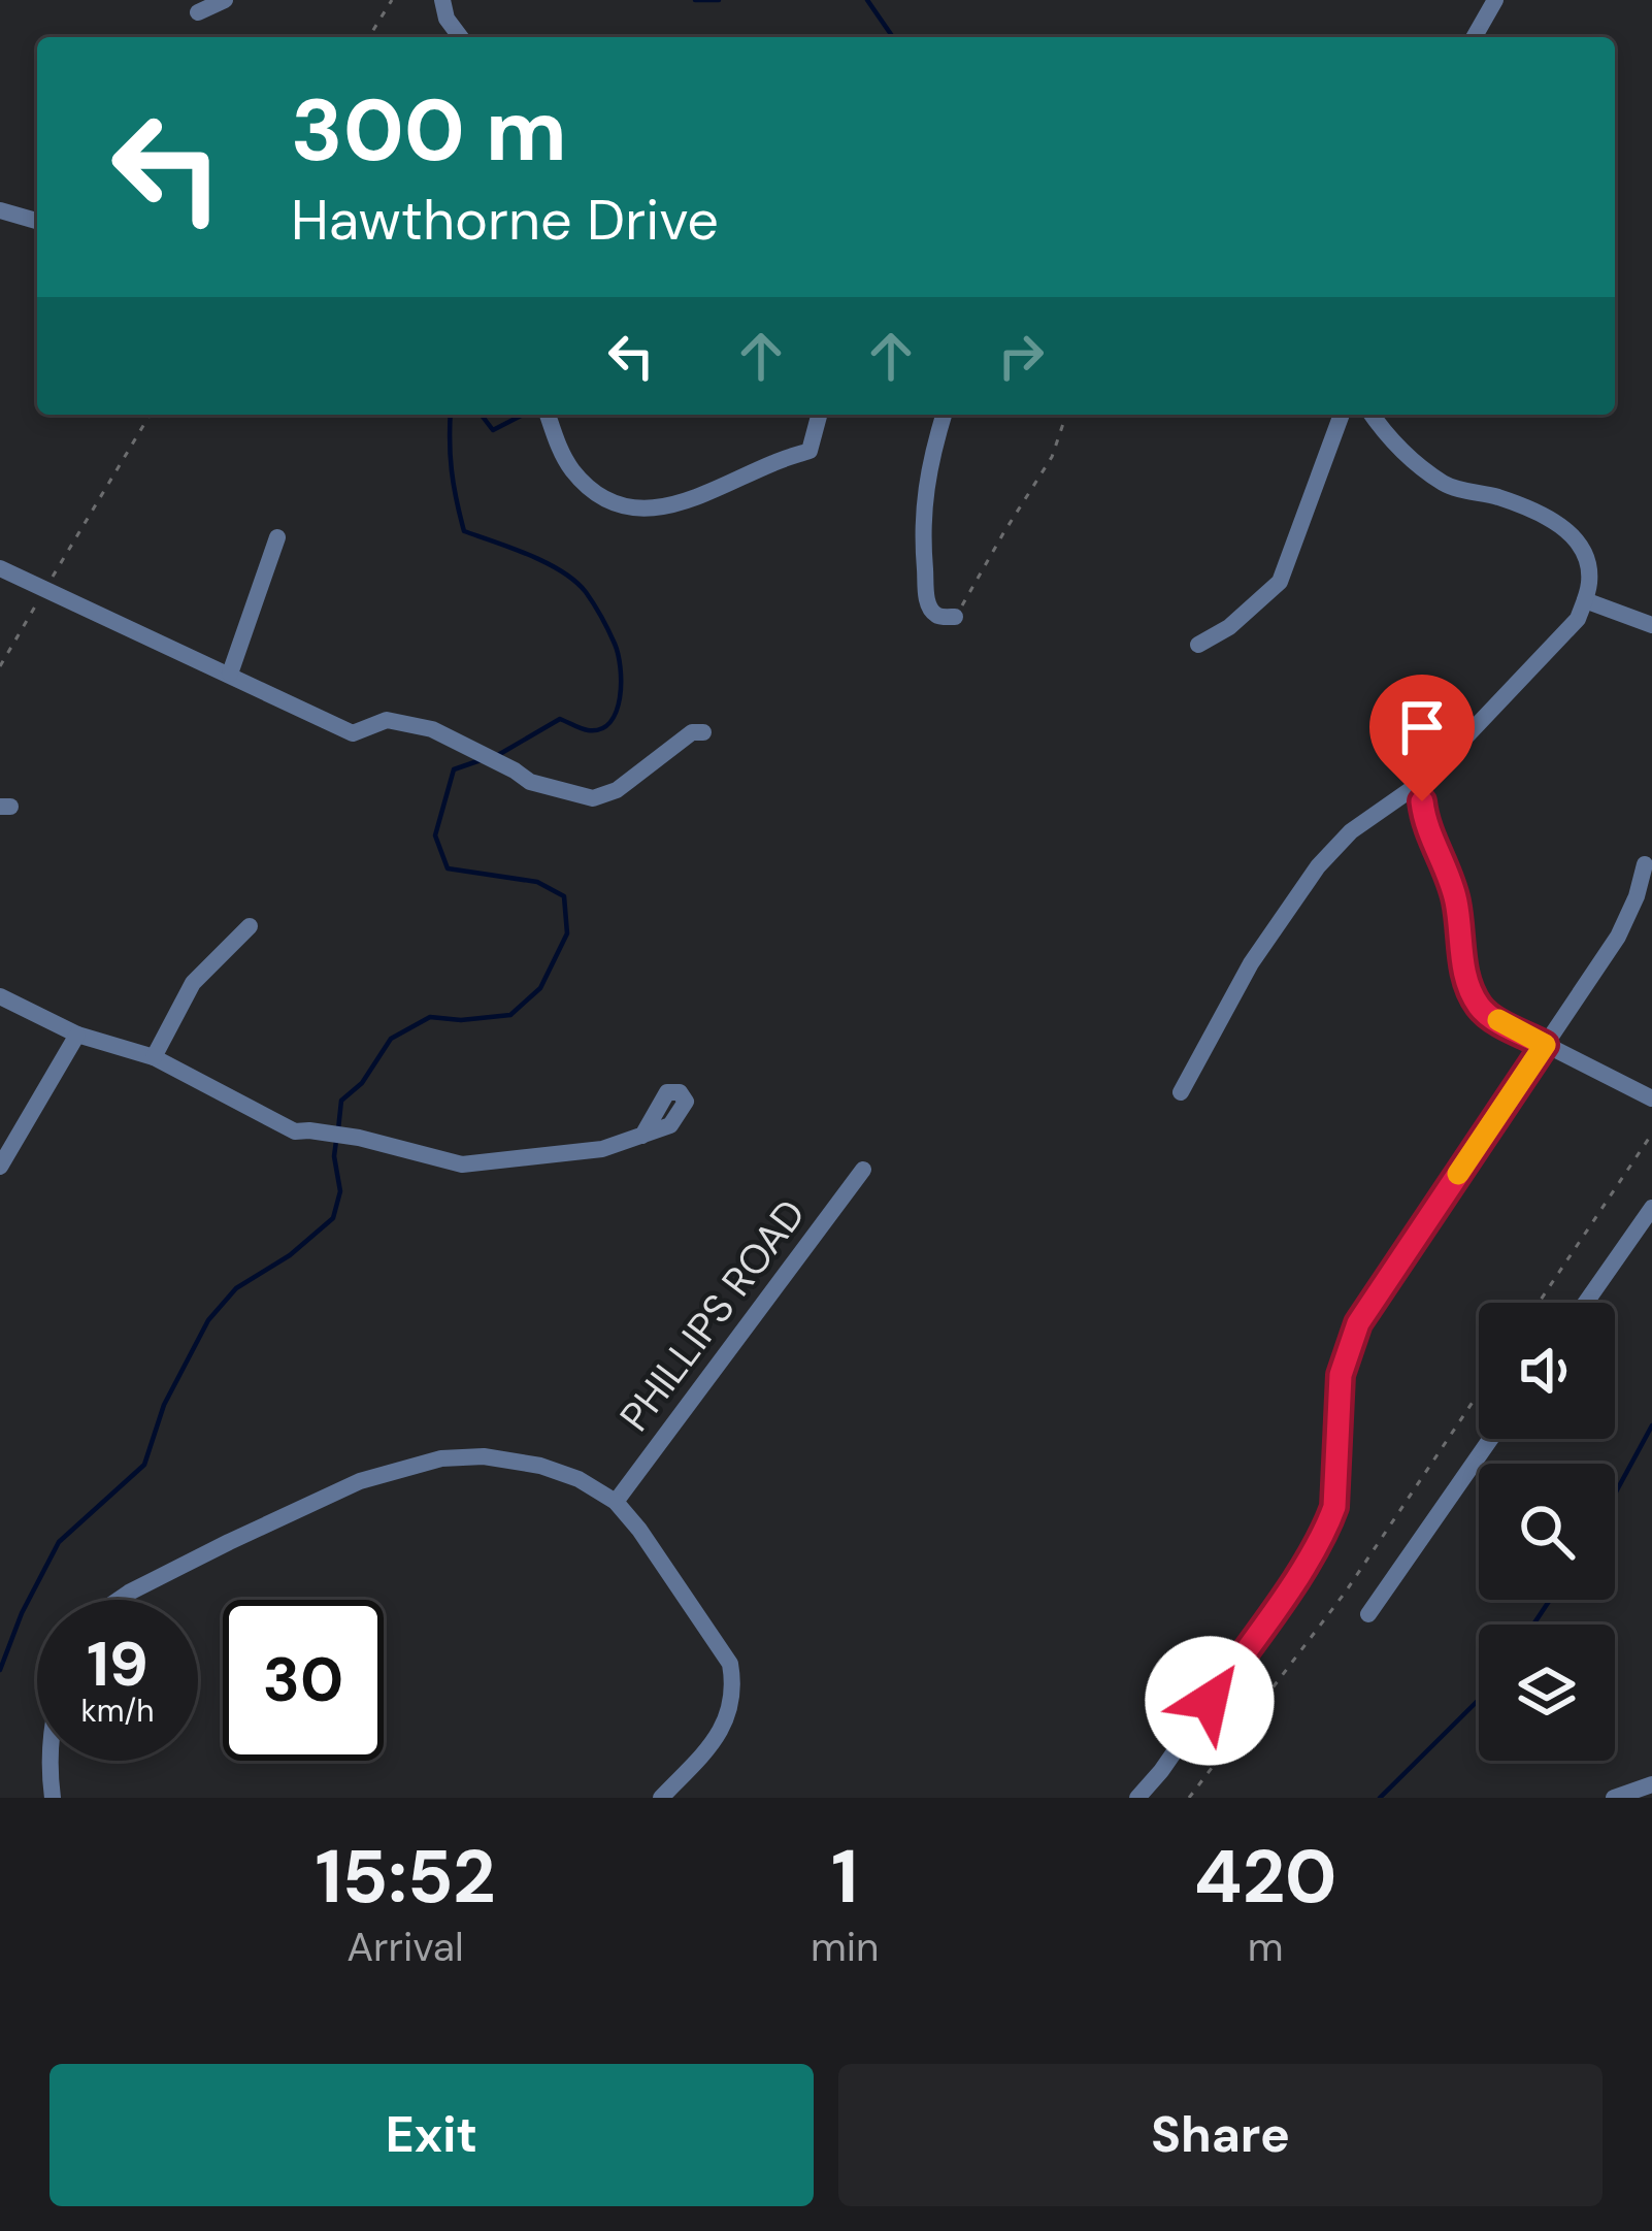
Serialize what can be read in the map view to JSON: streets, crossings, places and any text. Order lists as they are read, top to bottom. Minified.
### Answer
{"streets":{"street":["PHILLIPS ROAD"]},"page":{"turn":["300 m","Hawthorne Drive"],"speed":"19 km/h","limit":"30","eta":["15:52","Arrival","1","min","420","m"],"buttons":["Exit","Share"]}}
